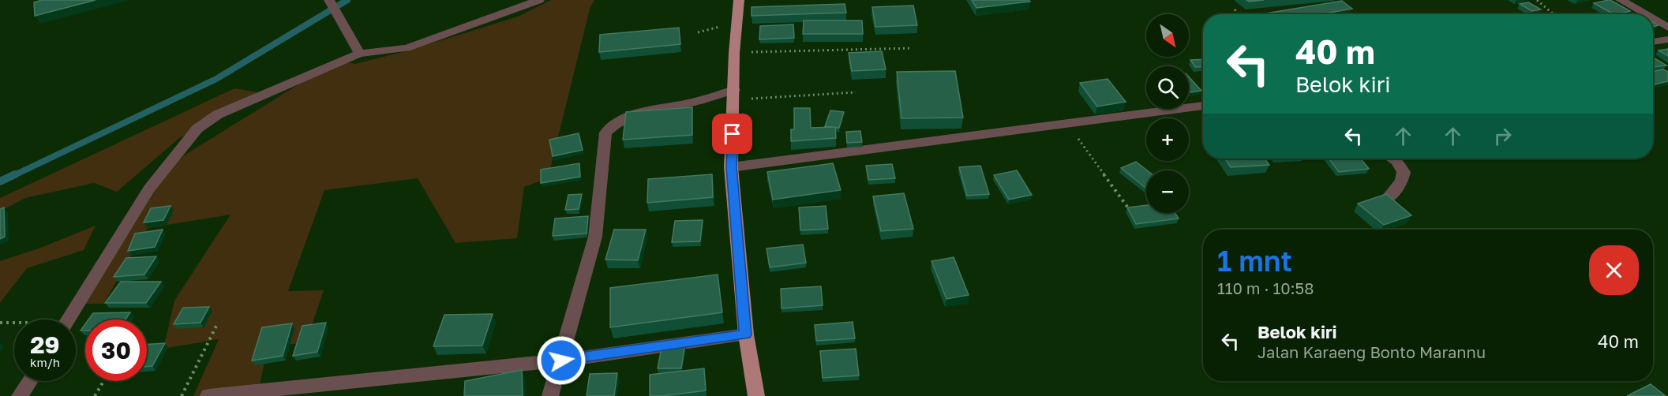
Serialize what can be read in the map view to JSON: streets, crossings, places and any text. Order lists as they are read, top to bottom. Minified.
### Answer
{"north":"bottom right","page":{"map_buttons":["+","−"],"turn":["40 m","Belok kiri"],"heading":["1 mnt","110 m · 10:58"],"list":[{"name":"Belok kiri","note":"Jalan Karaeng Bonto Marannu","value":"40 m"}],"speed":"29 km/h","limit":"30"}}
